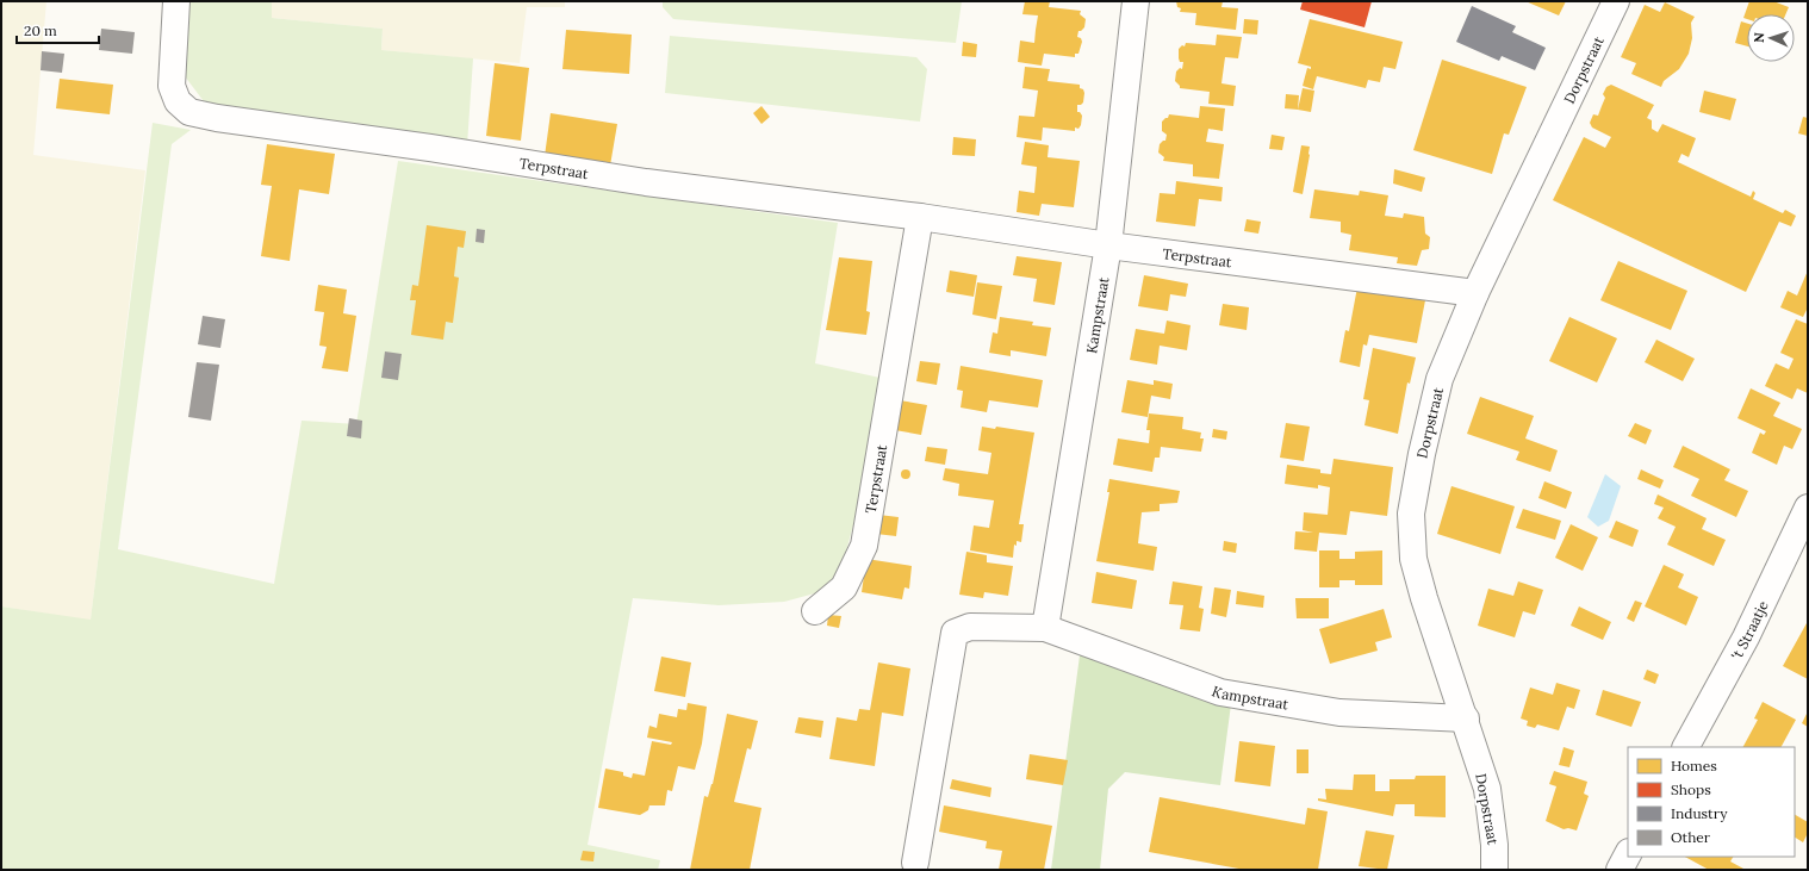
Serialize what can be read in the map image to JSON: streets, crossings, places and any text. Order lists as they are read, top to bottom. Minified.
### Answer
{"streets":{"street":["Dorpstraat","Terpstraat","Kampstraat","'t Straatje"]},"crossings":[["Dorpstraat","Terpstraat"],["Dorpstraat","Kampstraat"],["Terpstraat","Kampstraat"]],"legend":["Homes","Shops","Industry","Other"],"scale_bar":"20 m","north":"left"}
